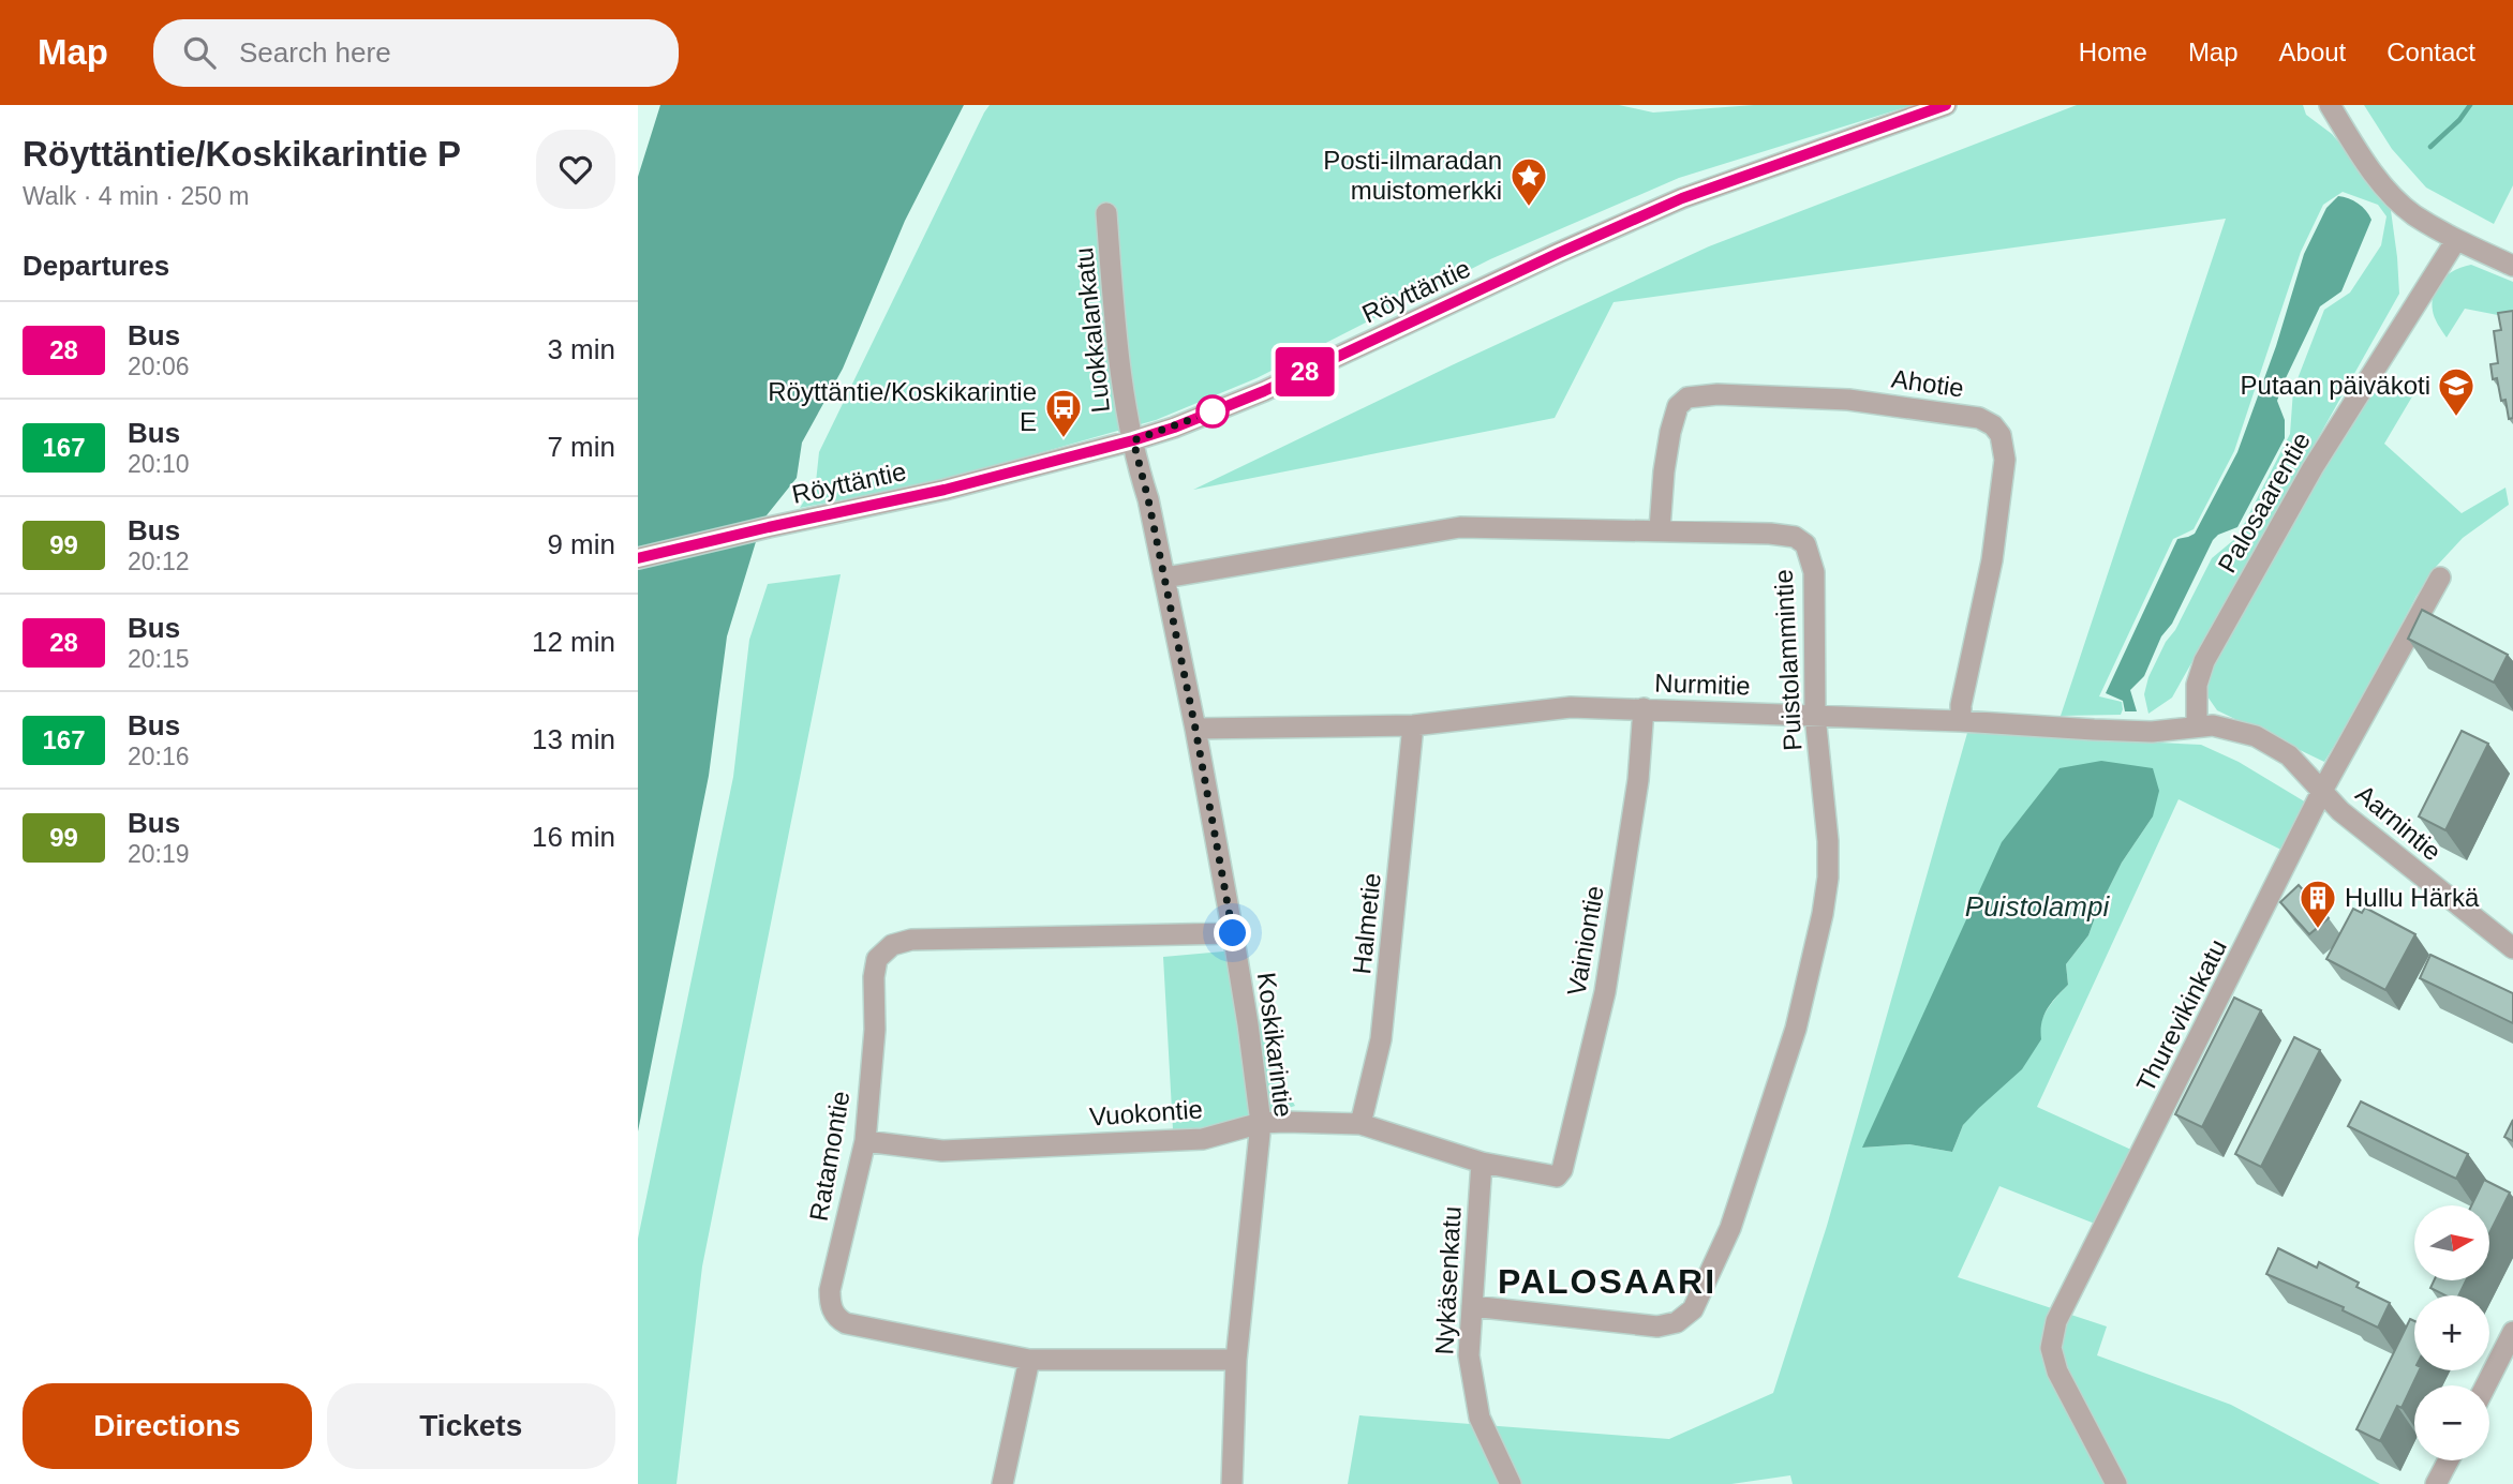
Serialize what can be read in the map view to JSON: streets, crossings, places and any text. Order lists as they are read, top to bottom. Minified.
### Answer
{"streets":{"street":["Röyttäntie","Luokkalankatu","Ahotie","Palosaarentie","Puistolammintie","Nurmitie","Aarnintie","Halmetie","Vainiontie","Thurevikinkatu","Koskikarintie","Vuokontie","Ratamontie","Nykäsenkatu"]},"crossings":[["Röyttäntie","Luokkalankatu"],["Röyttäntie","Koskikarintie"],["Luokkalankatu","Koskikarintie"],["Ahotie","Puistolammintie"],["Ahotie","Nurmitie"],["Palosaarentie","Nurmitie"],["Puistolammintie","Nurmitie"],["Puistolammintie","Koskikarintie"],["Puistolammintie","Nykäsenkatu"],["Nurmitie","Aarnintie"],["Nurmitie","Halmetie"],["Nurmitie","Vainiontie"],["Nurmitie","Thurevikinkatu"],["Nurmitie","Koskikarintie"],["Aarnintie","Thurevikinkatu"],["Halmetie","Vuokontie"],["Vainiontie","Vuokontie"],["Koskikarintie","Vuokontie"],["Koskikarintie","Ratamontie"],["Vuokontie","Ratamontie"],["Vuokontie","Nykäsenkatu"]],"districts":["PALOSAARI"],"water":["Puistolampi"],"places":{"place":["Posti-ilmaradan muistomerkki"],"school or university":["Putaan päiväkoti"],"bus stop":["Röyttäntie/Koskikarintie E"],"building":["Hullu Härkä"]},"lines":["bus line 28"],"north":"right","page":{"header":"Map","search":"Search here","nav":["Home","Map","About","Contact"],"heading":[["Röyttäntie/Koskikarintie P","Walk · 4 min · 250 m"],"Departures"],"on_map":"28","list":[{"mark":"28","name":"Bus","note":"20:06","value":"3 min"},{"mark":"167","name":"Bus","note":"20:10","value":"7 min"},{"mark":"99","name":"Bus","note":"20:12","value":"9 min"},{"mark":"28","name":"Bus","note":"20:15","value":"12 min"},{"mark":"167","name":"Bus","note":"20:16","value":"13 min"},{"mark":"99","name":"Bus","note":"20:19","value":"16 min"}],"map_buttons":["+","−"],"buttons":["Directions","Tickets"]}}
